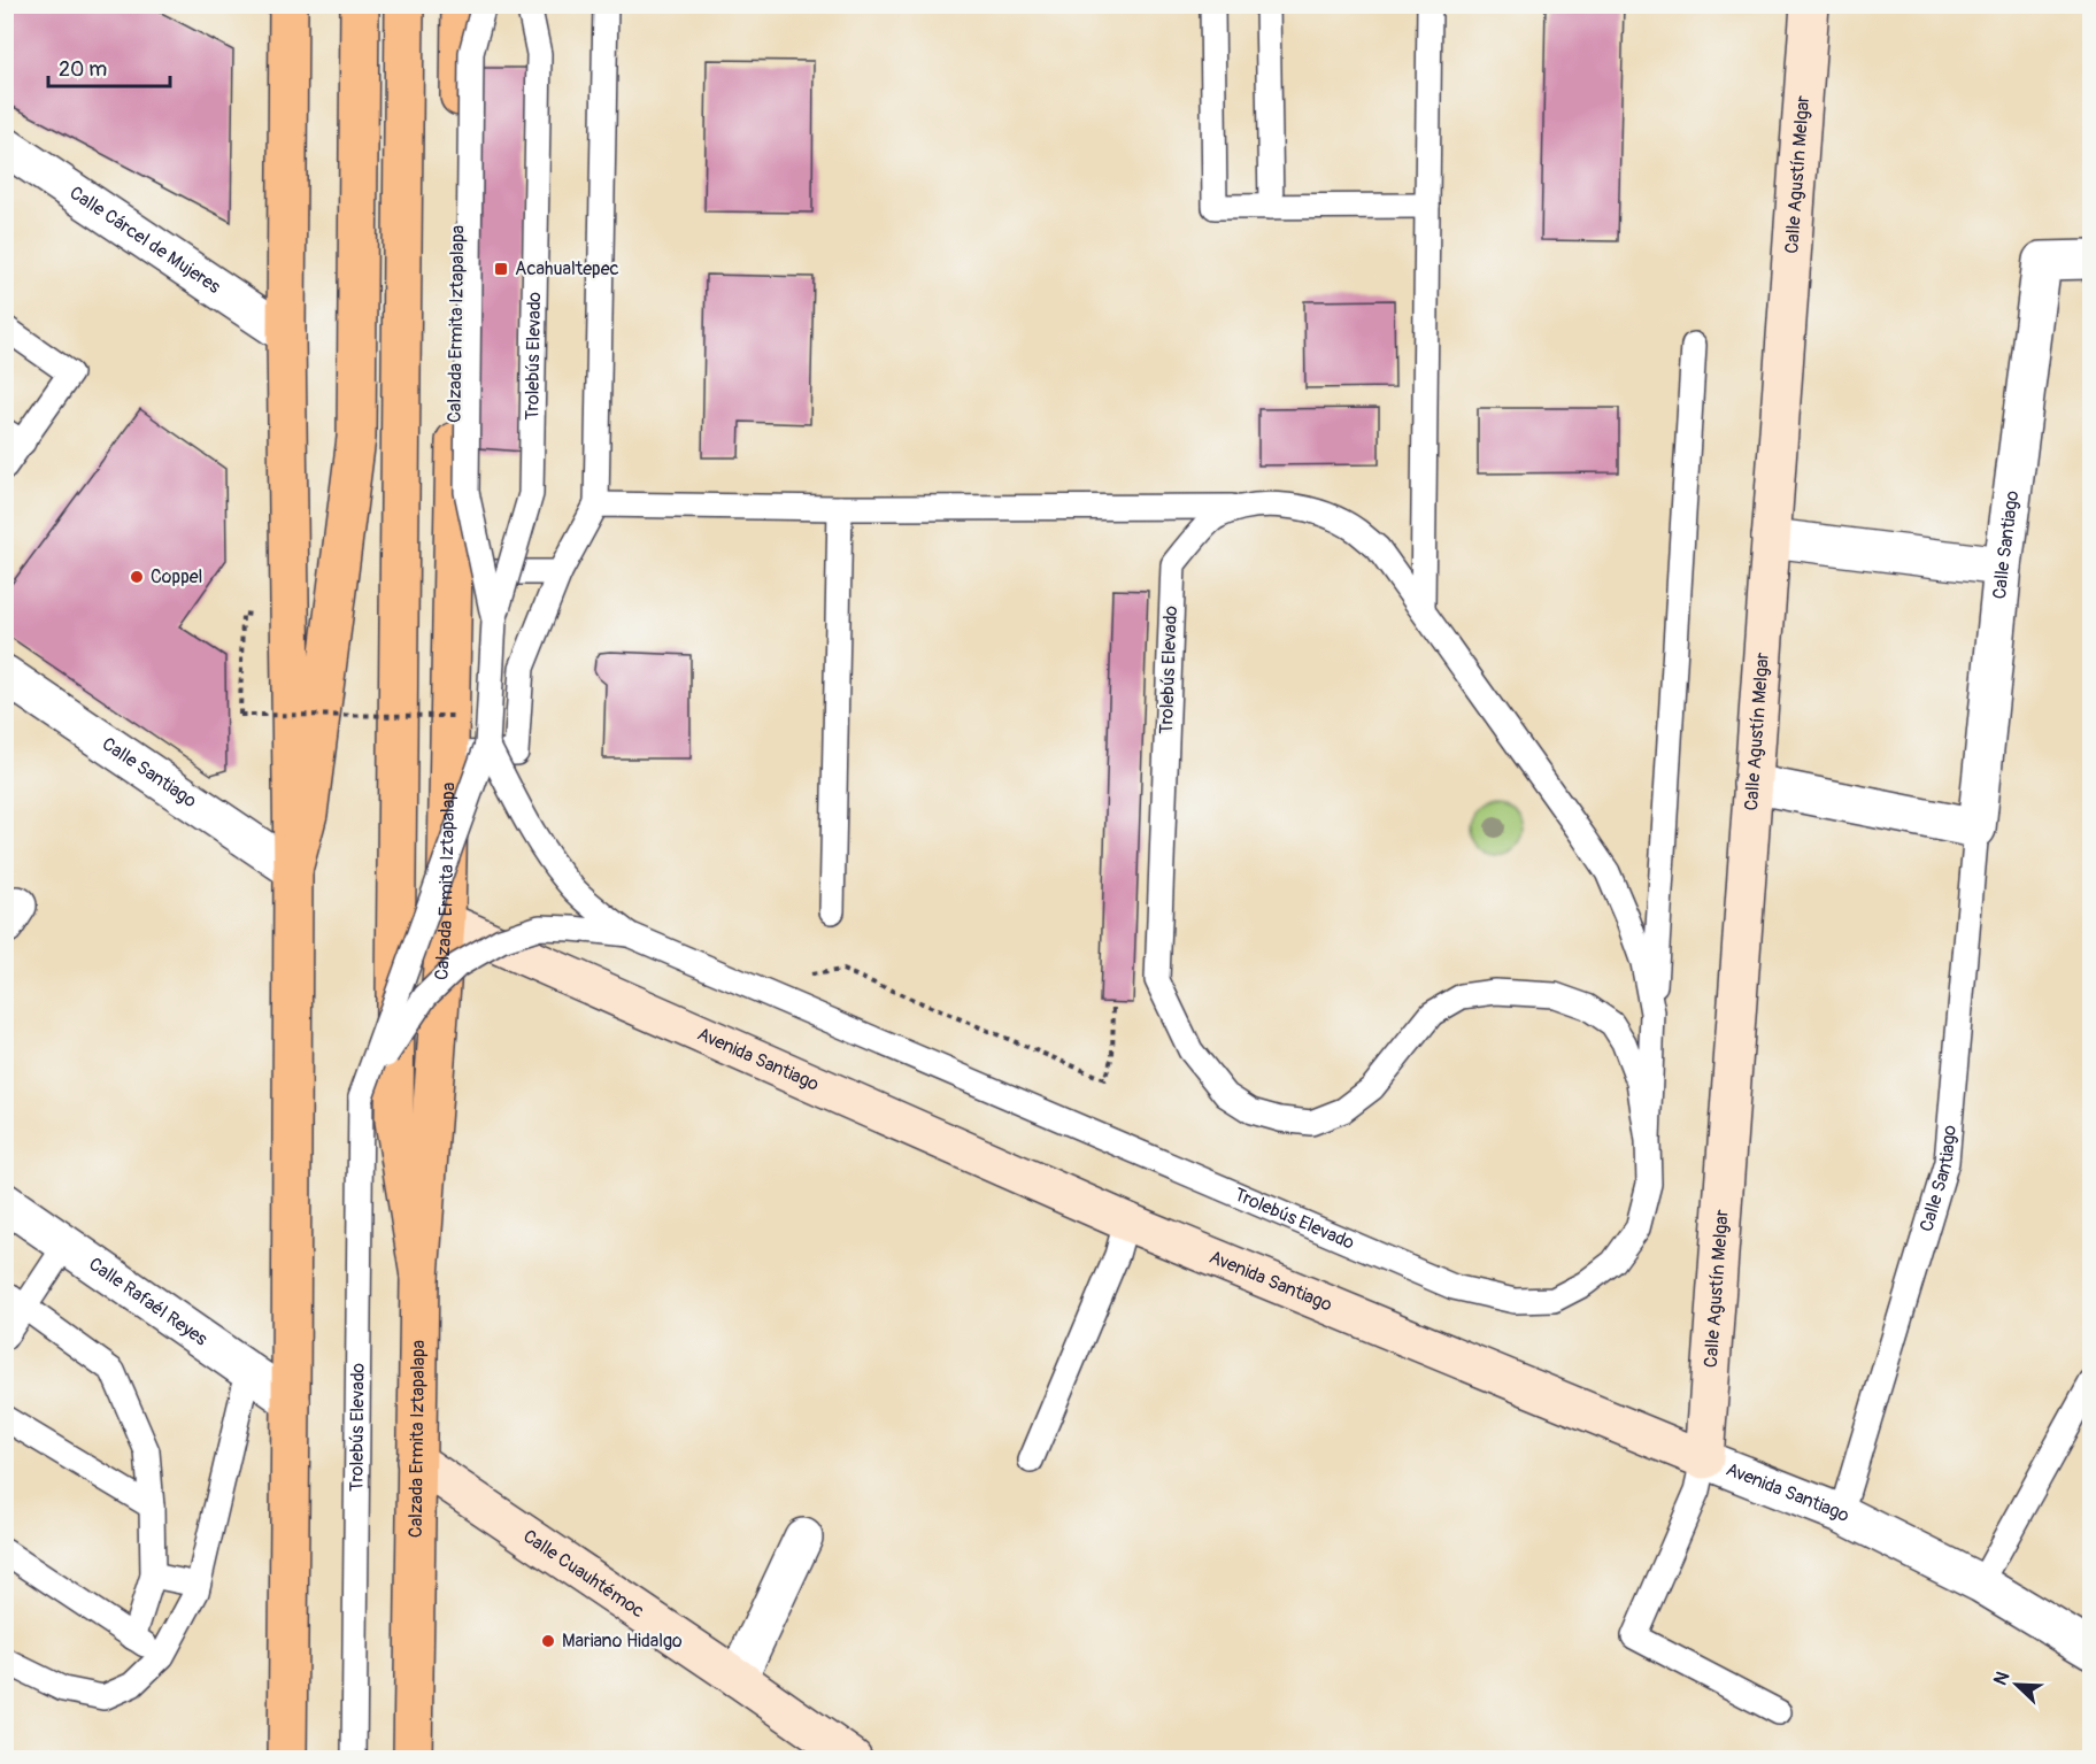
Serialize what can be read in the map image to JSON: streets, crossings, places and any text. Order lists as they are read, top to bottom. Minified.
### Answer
{"streets":{"main road":["Calzada Ermita Iztapalapa"],"street":["Calle Agustín Melgar","Calle Cárcel de Mujeres","Calle Santiago","Avenida Santiago","Calle Rafaél Reyes","Calle Cuauhtémoc"],"lane":["Trolebús Elevado"]},"crossings":[["Calle Agustín Melgar","Avenida Santiago"],["Calzada Ermita Iztapalapa","Avenida Santiago"],["Calzada Ermita Iztapalapa","Calle Cuauhtémoc"],["Calle Santiago","Avenida Santiago"]],"places":{"transit":["Acahualtepec"],"other":["Coppel","Mariano Hidalgo"]},"scale_bar":"20 m","north":"top left"}
